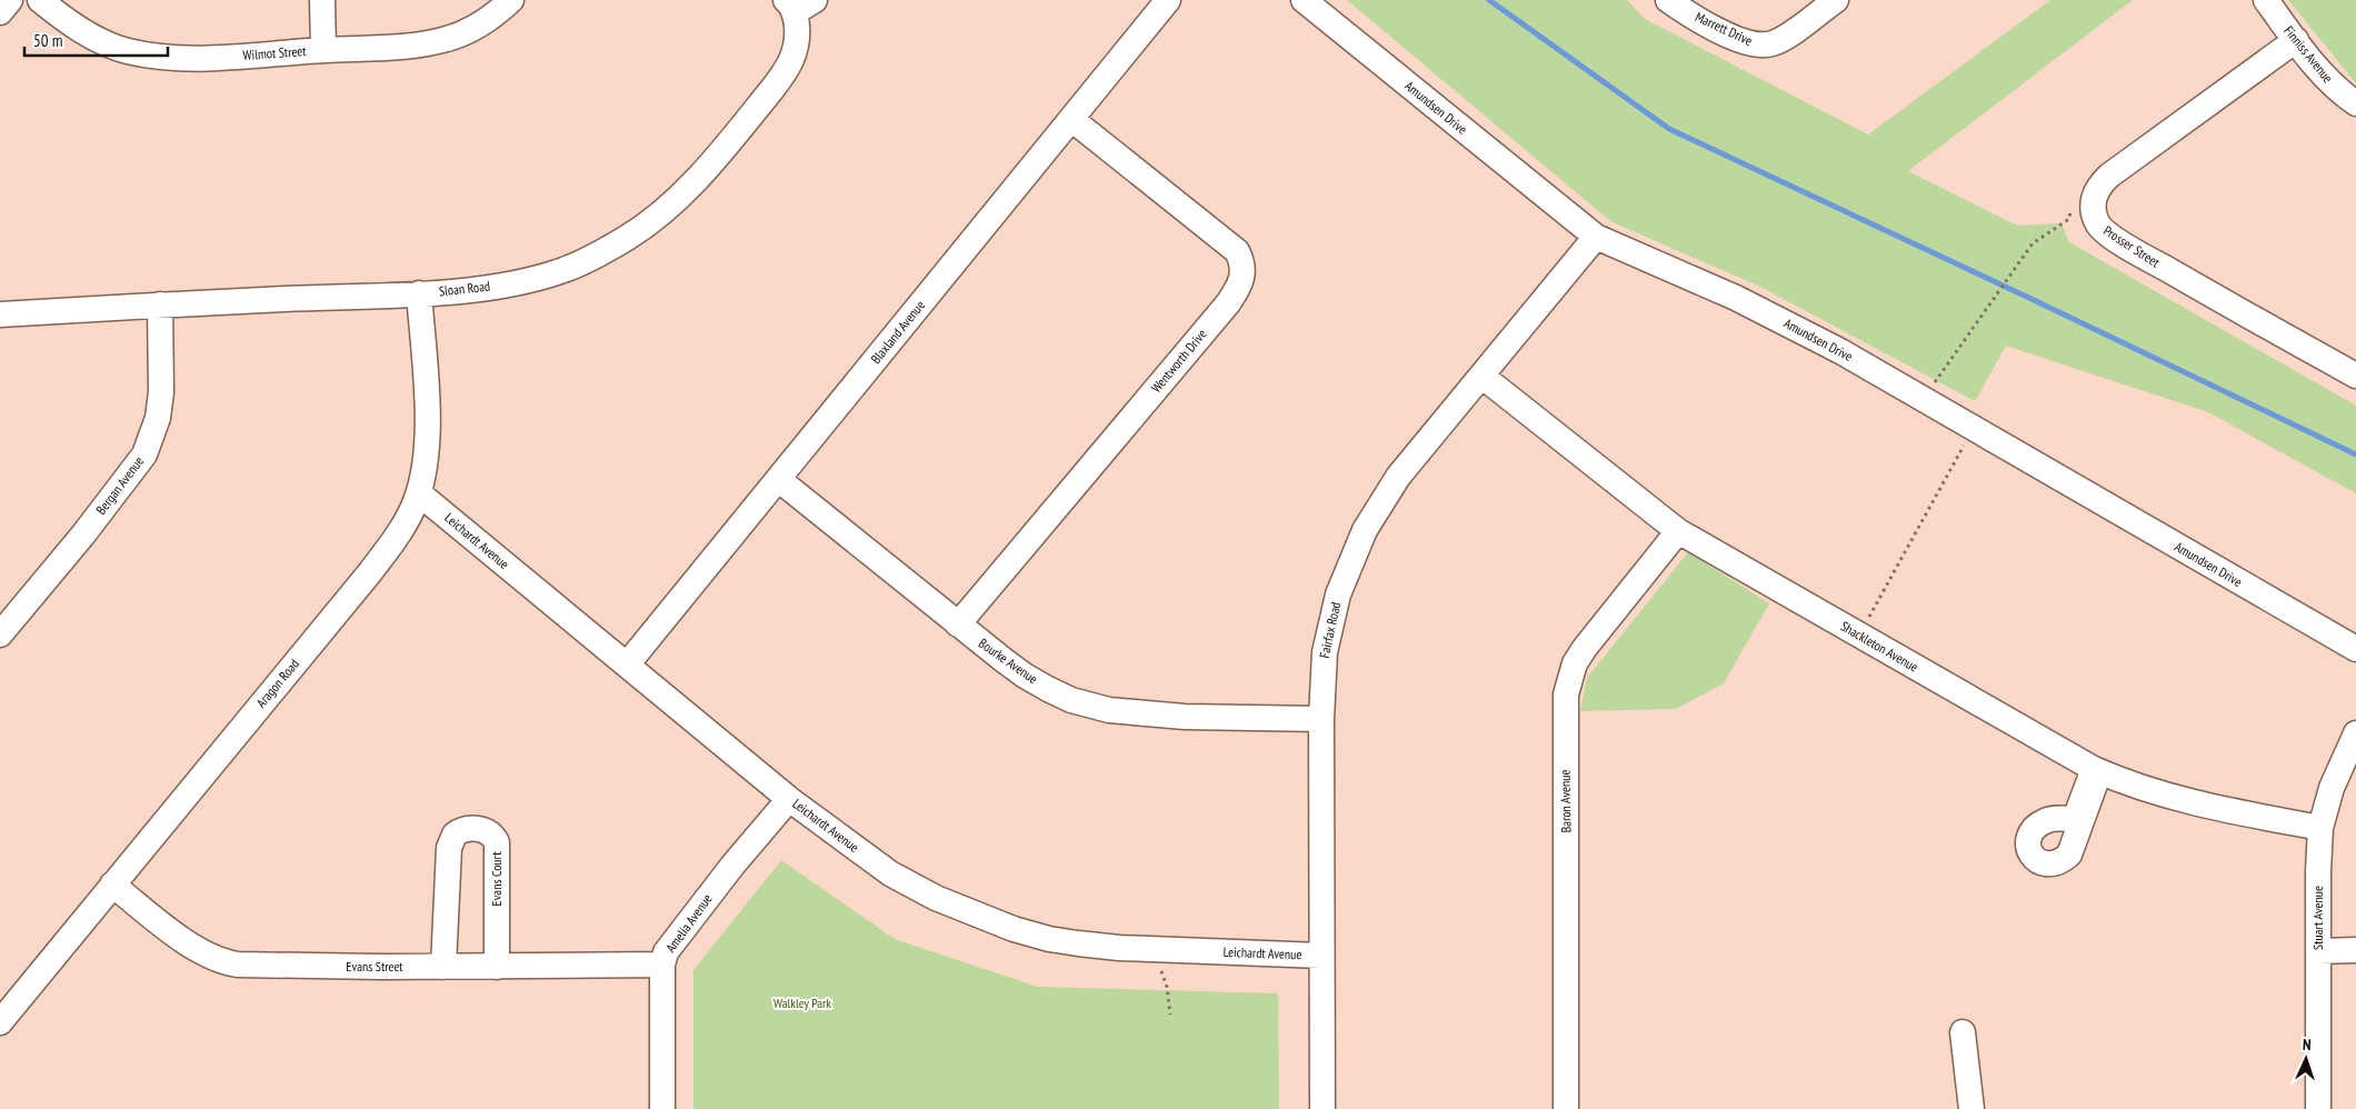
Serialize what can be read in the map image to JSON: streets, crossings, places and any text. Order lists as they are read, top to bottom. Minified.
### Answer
{"streets":{"street":["Marrett Drive","Wilmot Street","Finniss Avenue","Amundsen Drive","Prosser Street","Sloan Road","Blaxland Avenue","Wentworth Drive","Bergan Avenue","Leichardt Avenue","Fairfax Road","Shackleton Avenue","Bourke Avenue","Aragon Road","Baron Avenue","Evans Court","Stuart Avenue","Amelia Avenue","Evans Street"]},"crossings":[["Finniss Avenue","Prosser Street"],["Amundsen Drive","Fairfax Road"],["Sloan Road","Bergan Avenue"],["Sloan Road","Aragon Road"],["Blaxland Avenue","Wentworth Drive"],["Blaxland Avenue","Leichardt Avenue"],["Blaxland Avenue","Bourke Avenue"],["Wentworth Drive","Bourke Avenue"],["Leichardt Avenue","Fairfax Road"],["Leichardt Avenue","Aragon Road"],["Leichardt Avenue","Amelia Avenue"],["Fairfax Road","Shackleton Avenue"],["Fairfax Road","Bourke Avenue"],["Shackleton Avenue","Baron Avenue"],["Shackleton Avenue","Stuart Avenue"],["Aragon Road","Evans Street"],["Evans Court","Evans Street"],["Amelia Avenue","Evans Street"]],"parks":["Walkley Park"],"scale_bar":"50 m","north":"top"}
